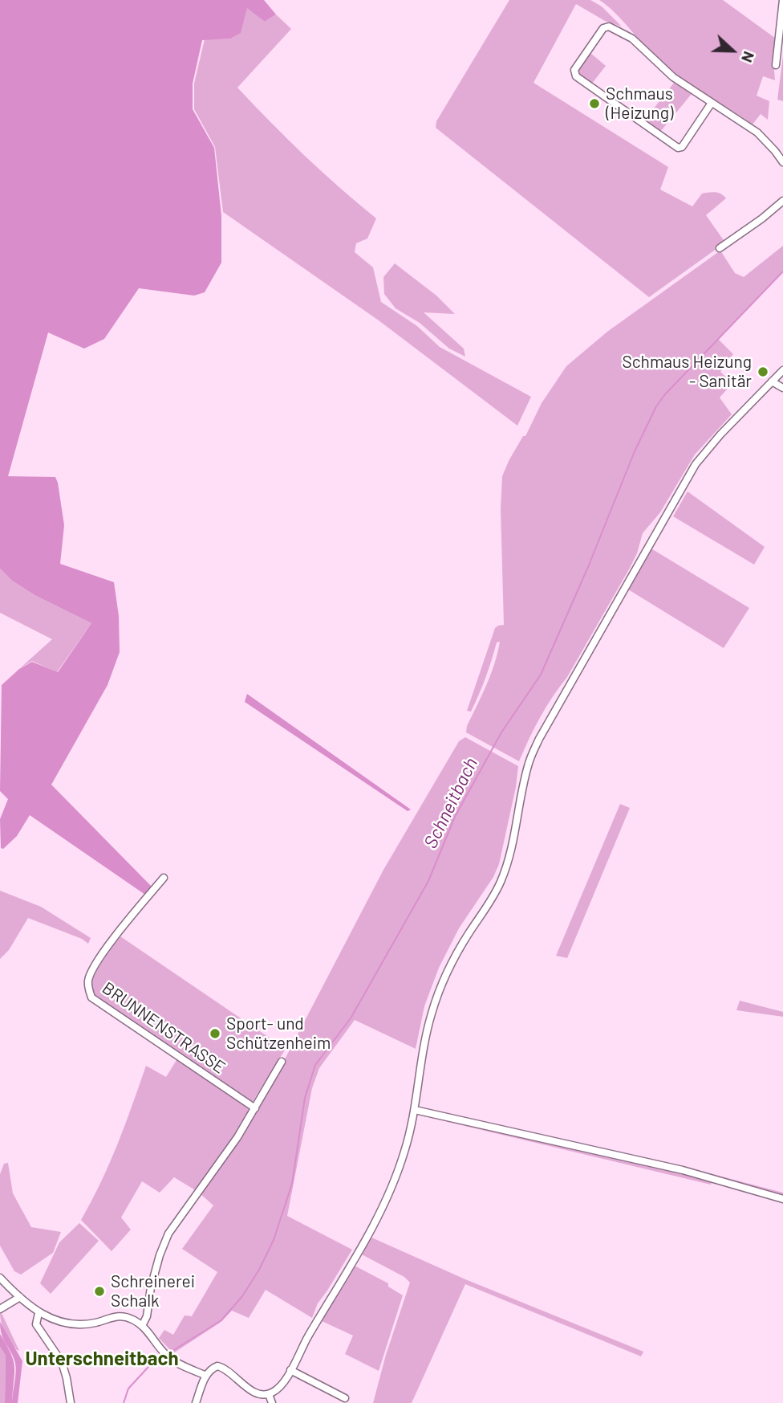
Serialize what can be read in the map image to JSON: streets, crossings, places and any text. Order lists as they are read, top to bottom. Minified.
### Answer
{"streets":{"street":["BRUNNENSTRASSE"]},"districts":["Unterschneitbach"],"water":["Schneitbach"],"places":["Schmaus (Heizung)","Schmaus Heizung - Sanitär","Sport- und Schützenheim","Schreinerei Schalk"],"north":"right"}
